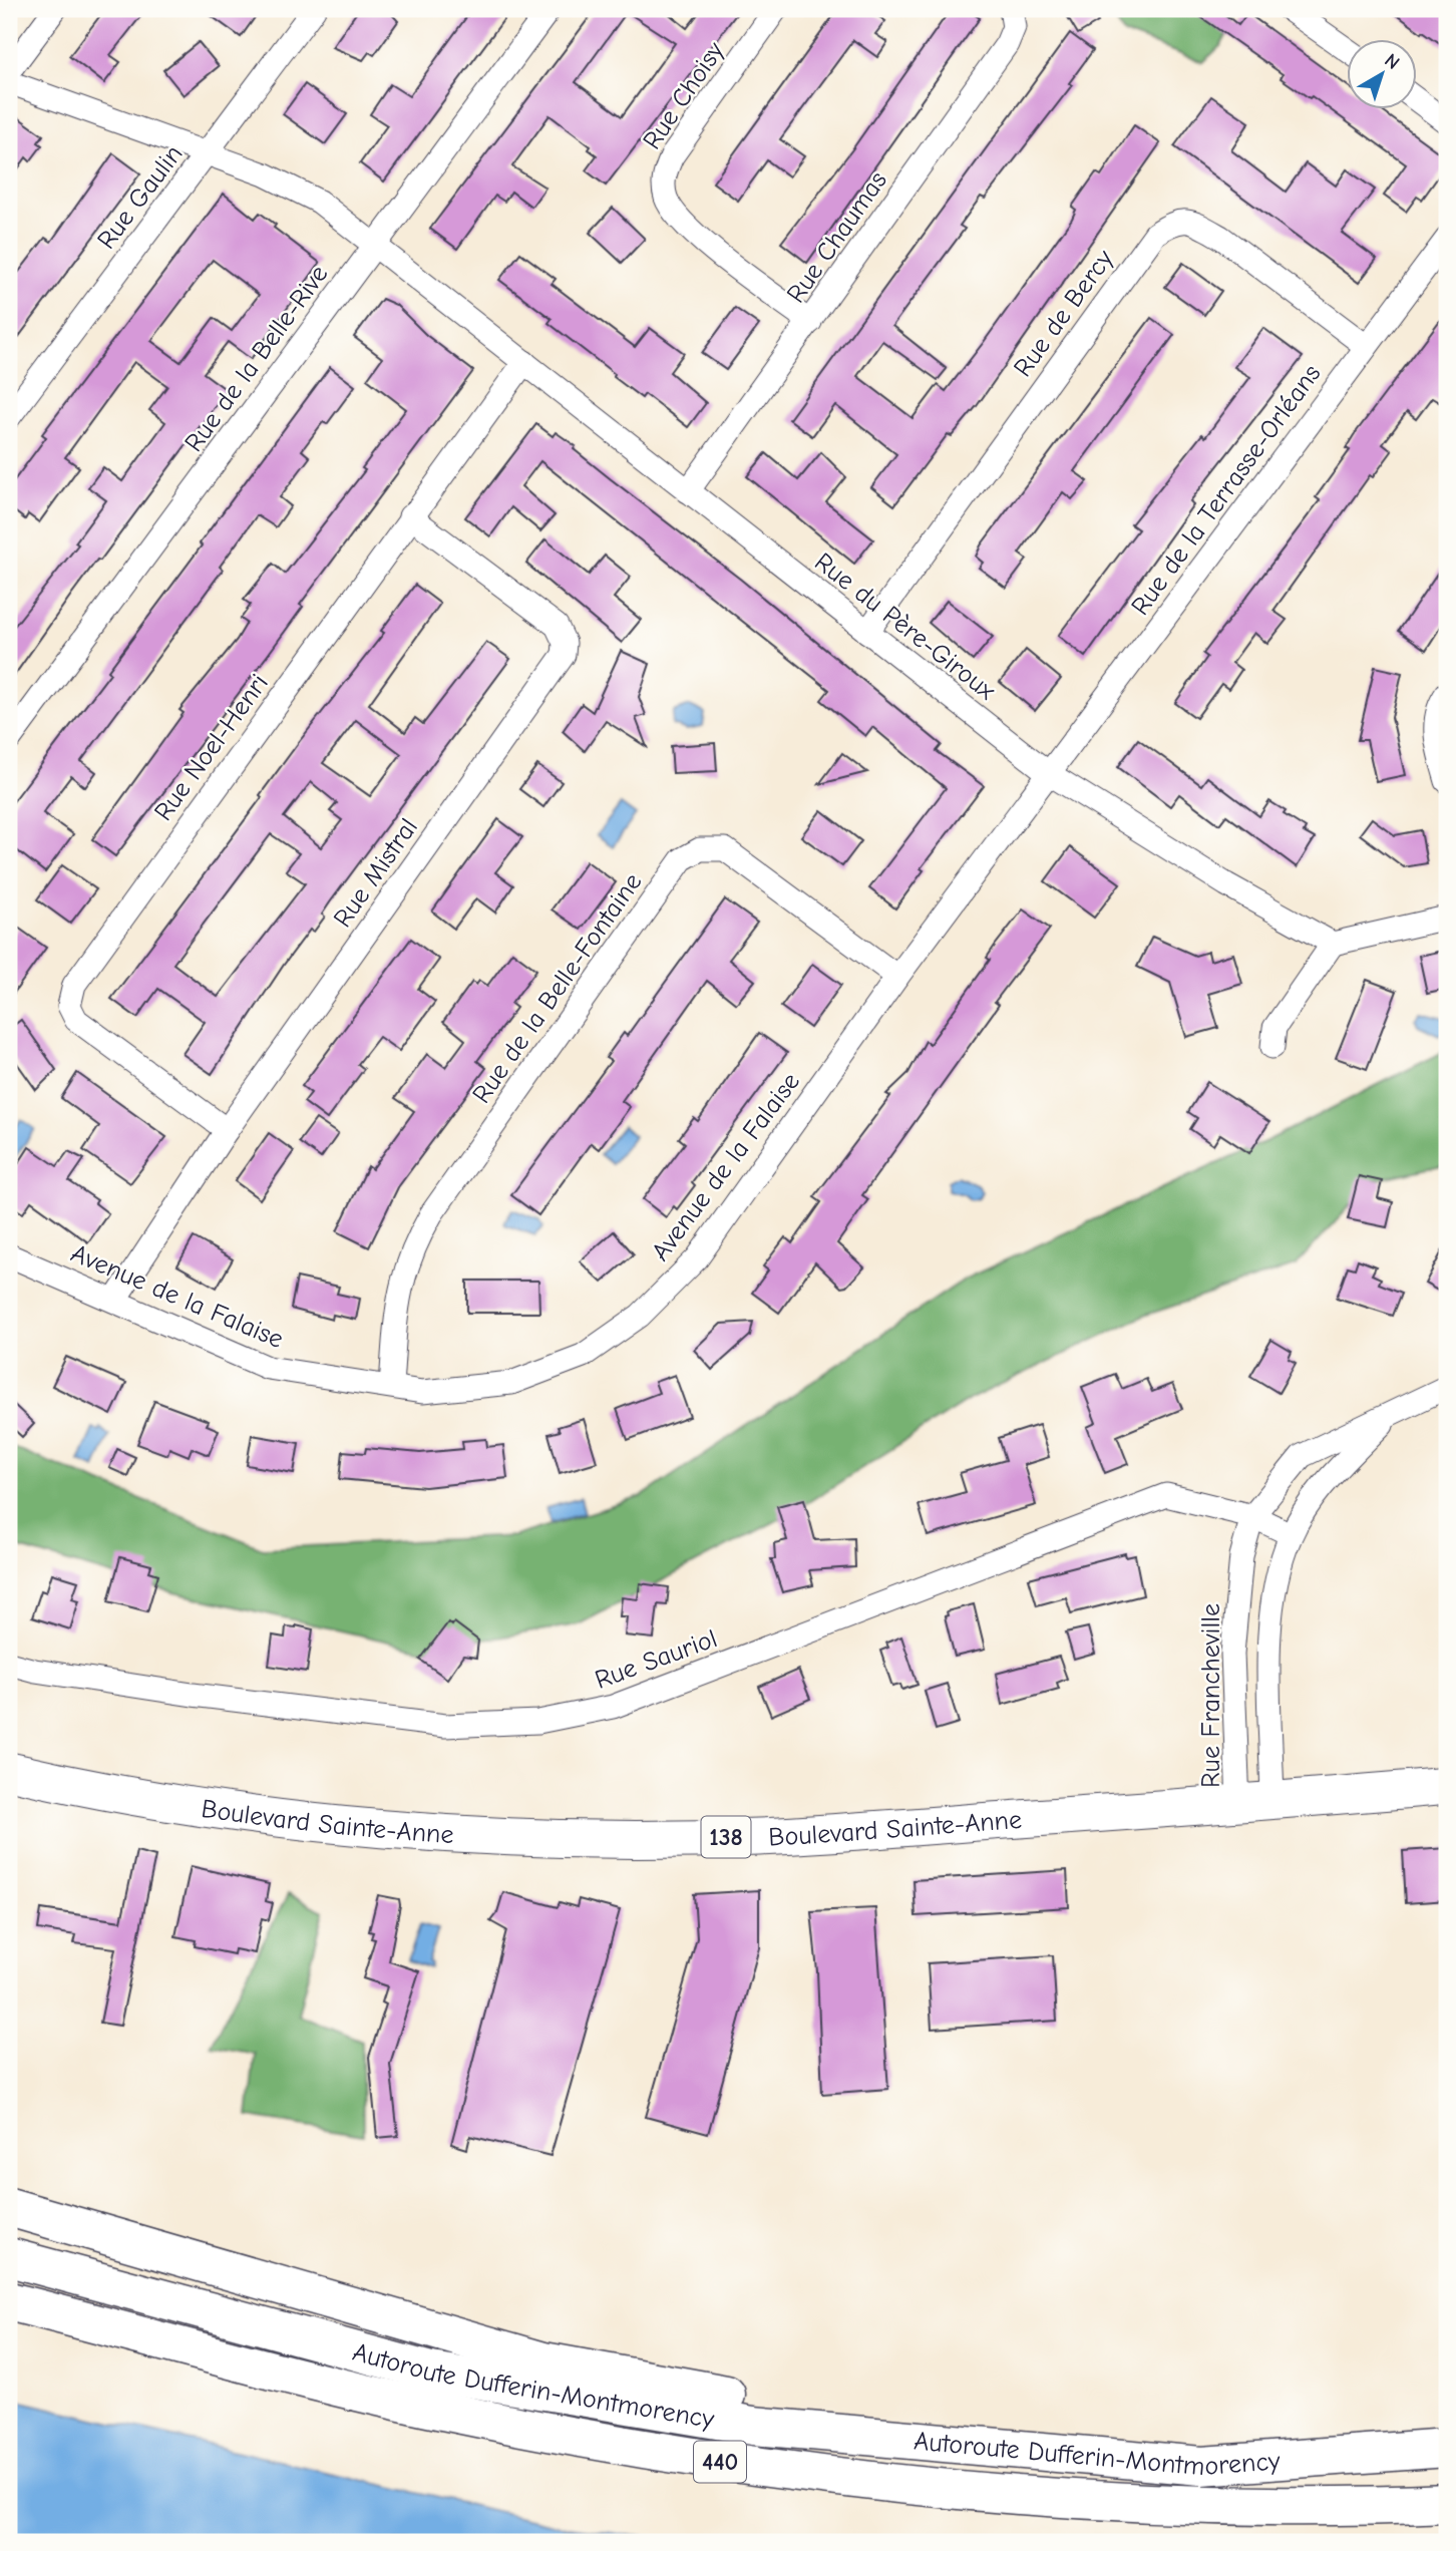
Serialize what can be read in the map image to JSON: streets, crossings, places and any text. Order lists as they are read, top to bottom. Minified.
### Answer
{"streets":{"highway":["Autoroute Dufferin-Montmorency","440"],"main road":["Boulevard Sainte-Anne","138"],"street":["Rue Choisy","Rue Gaulin","Rue Chaumas","Rue de Bercy","Rue de la Belle-Rive","Rue de la Terrasse-Orléans","Rue du Père-Giroux","Rue Noel-Henri","Rue Mistral","Rue de la Belle-Fontaine","Avenue de la Falaise","Rue Sauriol","Rue Francheville"]},"crossings":[["Rue Choisy","Rue Chaumas"],["Rue Gaulin","Rue du Père-Giroux"],["Rue Chaumas","Rue du Père-Giroux"],["Rue de Bercy","Rue de la Terrasse-Orléans"],["Rue de Bercy","Rue du Père-Giroux"],["Rue de la Belle-Rive","Rue du Père-Giroux"],["Rue de la Terrasse-Orléans","Rue du Père-Giroux"],["Rue de la Terrasse-Orléans","Avenue de la Falaise"],["Rue du Père-Giroux","Rue Noel-Henri"],["Rue du Père-Giroux","Avenue de la Falaise"],["Rue Noel-Henri","Rue Mistral"],["Rue Mistral","Avenue de la Falaise"],["Rue de la Belle-Fontaine","Avenue de la Falaise"],["Rue Sauriol","Rue Francheville"],["Rue Francheville","Boulevard Sainte-Anne"]],"north":"top right"}
